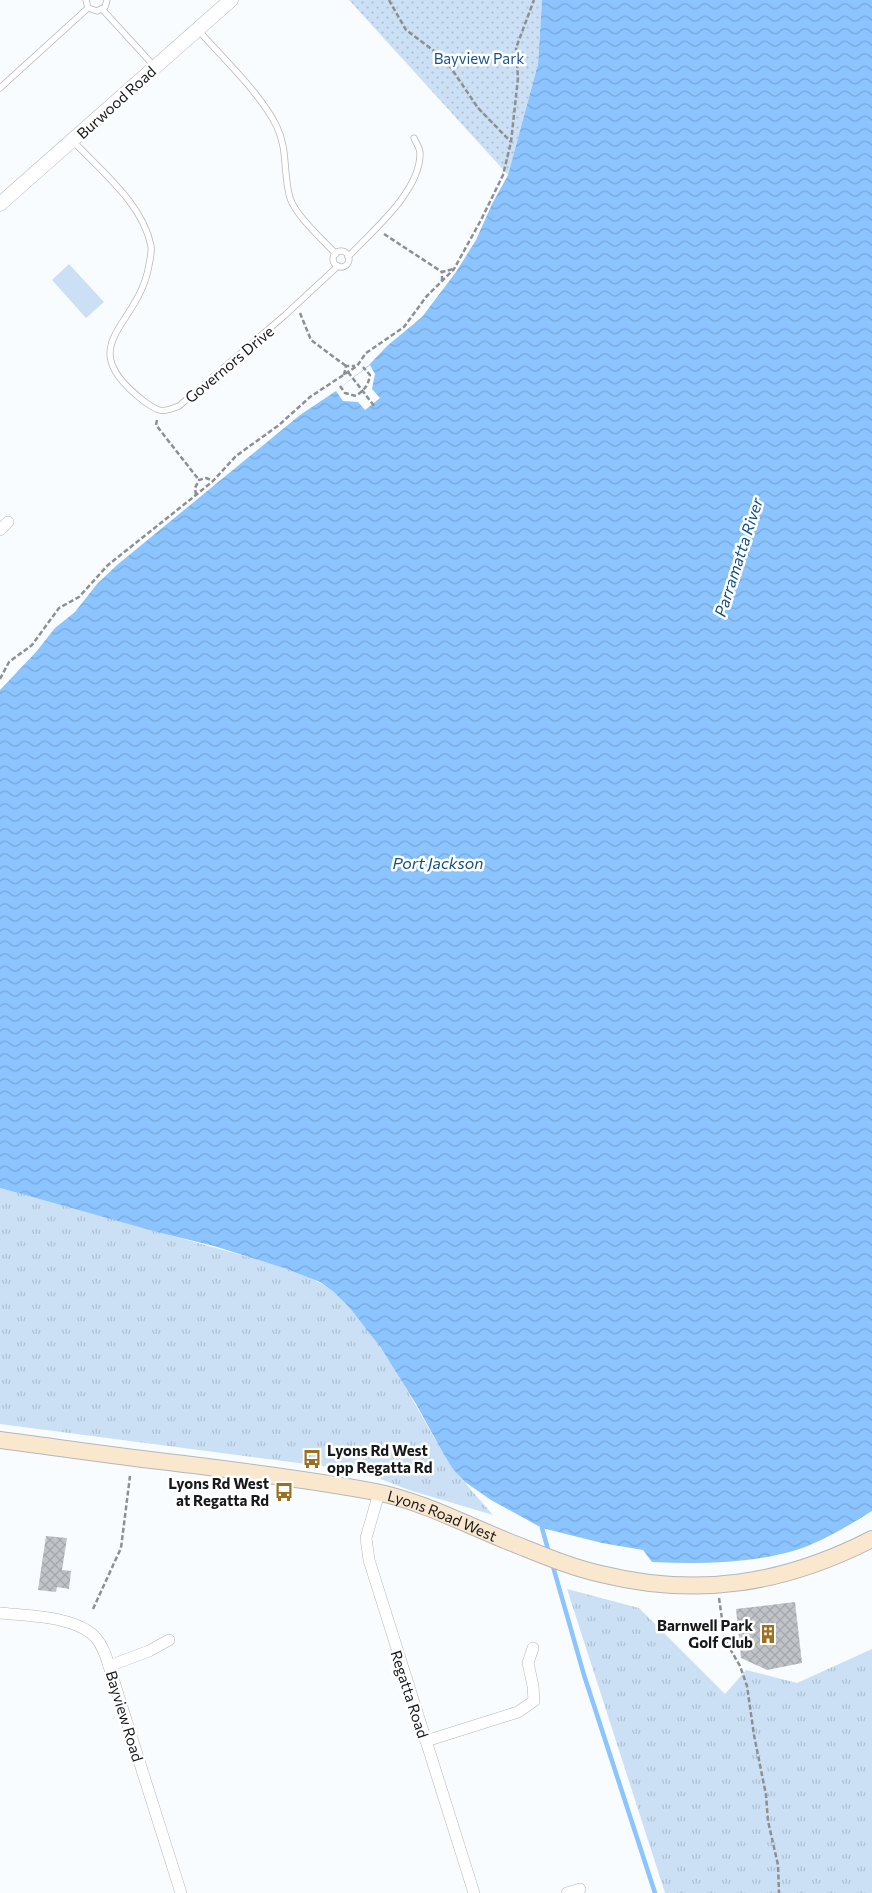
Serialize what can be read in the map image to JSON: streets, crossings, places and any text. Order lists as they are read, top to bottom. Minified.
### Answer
{"streets":{"main road":["Lyons Road West"],"street":["Burwood Road","Regatta Road","Bayview Road"],"lane":["Governors Drive"]},"crossings":[["Lyons Road West","Regatta Road"]],"water":["Parramatta River","Port Jackson"],"parks":["Bayview Park"],"places":{"bus stop":["Lyons Rd West opp Regatta Rd","Lyons Rd West at Regatta Rd"],"building":["Barnwell Park Golf Club"]}}
